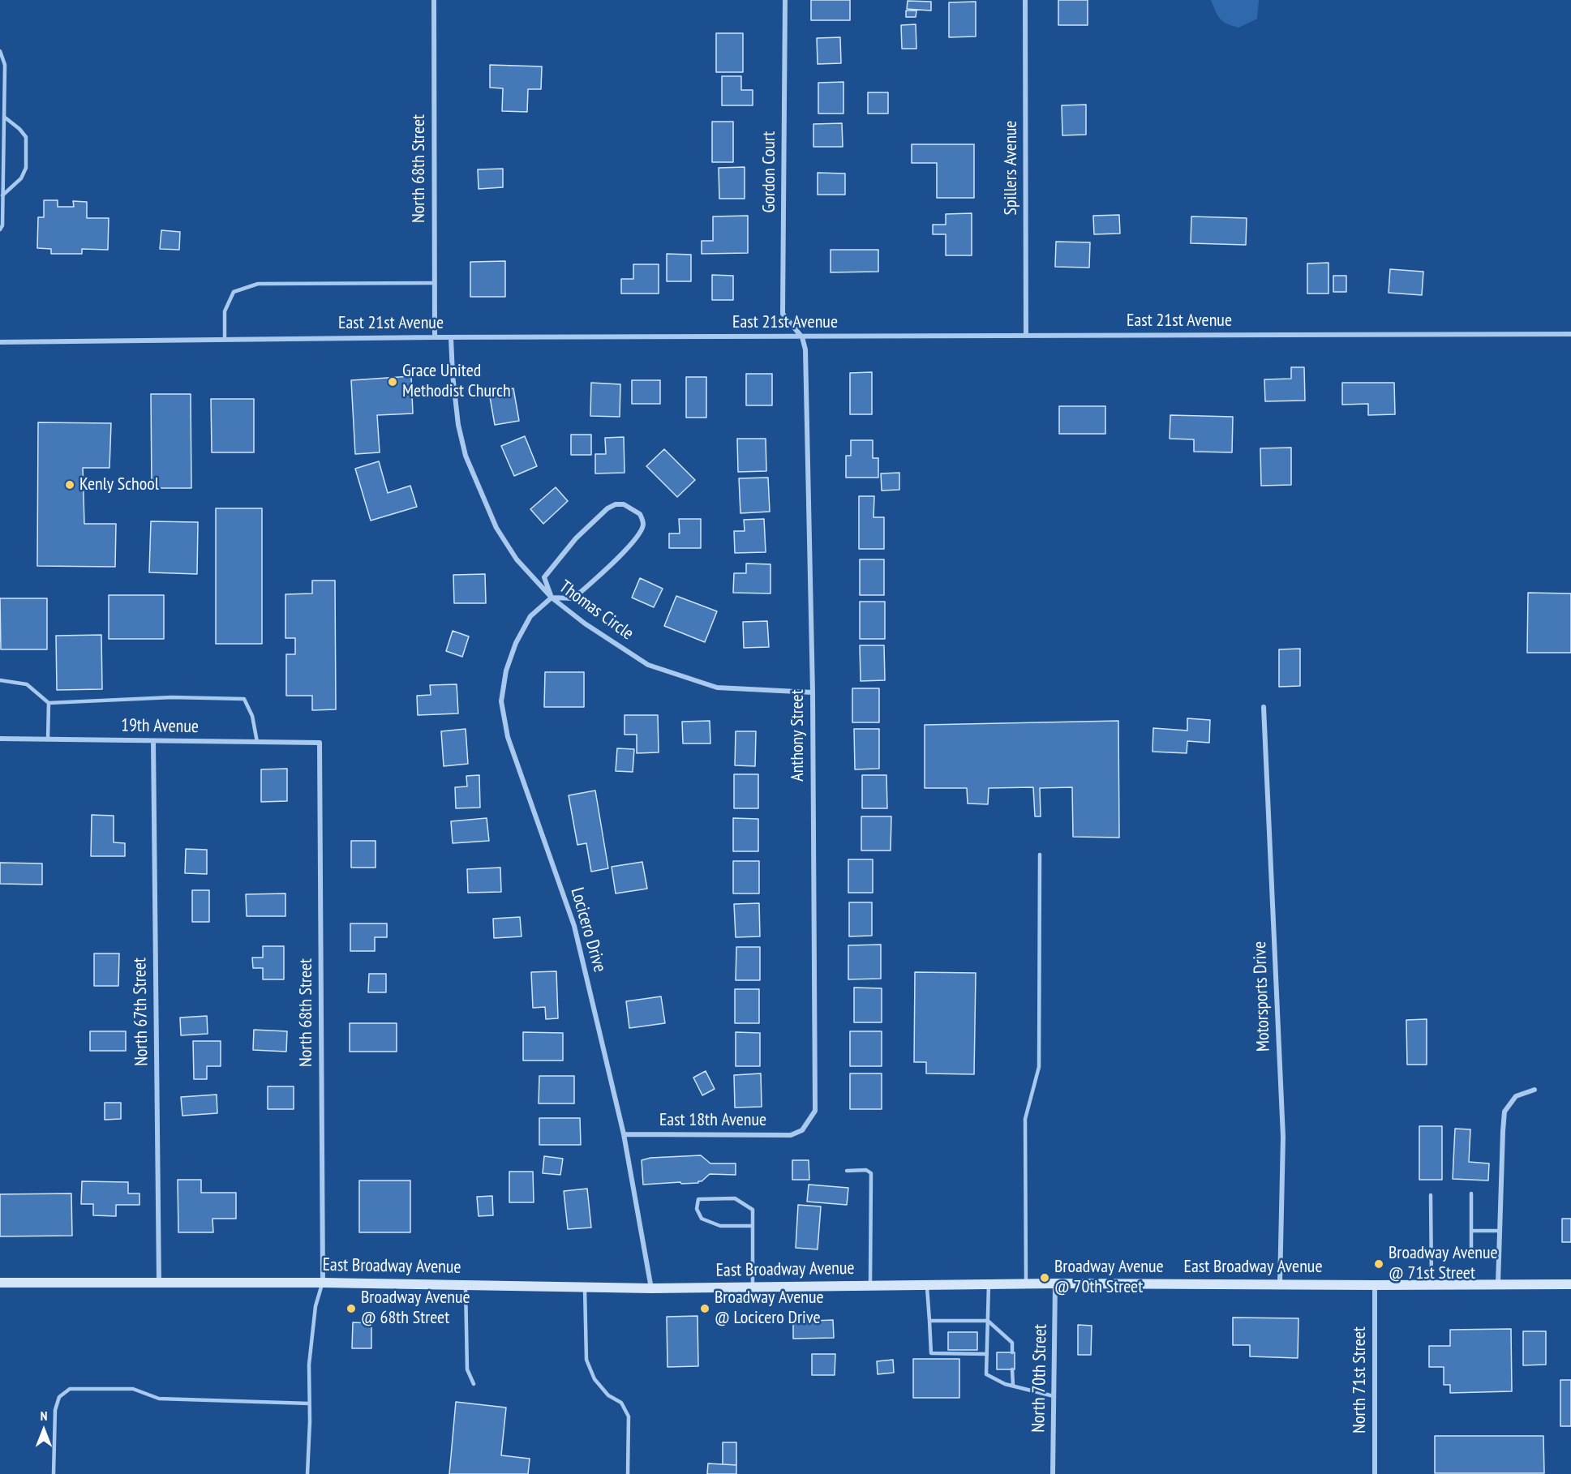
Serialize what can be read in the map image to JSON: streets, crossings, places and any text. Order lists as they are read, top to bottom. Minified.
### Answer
{"streets":{"main road":["East Broadway Avenue"],"street":["Spillers Avenue","North 68th Street","Gordon Court","East 21st Avenue","Thomas Circle","19th Avenue","Anthony Street","Locicero Drive","Motorsports Drive","North 67th Street","East 18th Avenue","North 70th Street","North 71st Street"]},"crossings":[["Spillers Avenue","East 21st Avenue"],["North 68th Street","East 21st Avenue"],["North 68th Street","19th Avenue"],["North 68th Street","East Broadway Avenue"],["Gordon Court","East 21st Avenue"],["Gordon Court","Anthony Street"],["East 21st Avenue","Thomas Circle"],["East 21st Avenue","Anthony Street"],["Thomas Circle","Anthony Street"],["Thomas Circle","Locicero Drive"],["19th Avenue","North 67th Street"],["Anthony Street","East 18th Avenue"],["Locicero Drive","East 18th Avenue"],["Locicero Drive","East Broadway Avenue"],["Motorsports Drive","East Broadway Avenue"],["North 67th Street","East Broadway Avenue"],["East Broadway Avenue","North 70th Street"],["East Broadway Avenue","North 71st Street"]],"places":["Grace United Methodist Church","Kenly School","Broadway Avenue @ 71st Street","Broadway Avenue @ 70th Street","Broadway Avenue @ 68th Street","Broadway Avenue @ Locicero Drive"],"north":"top"}
